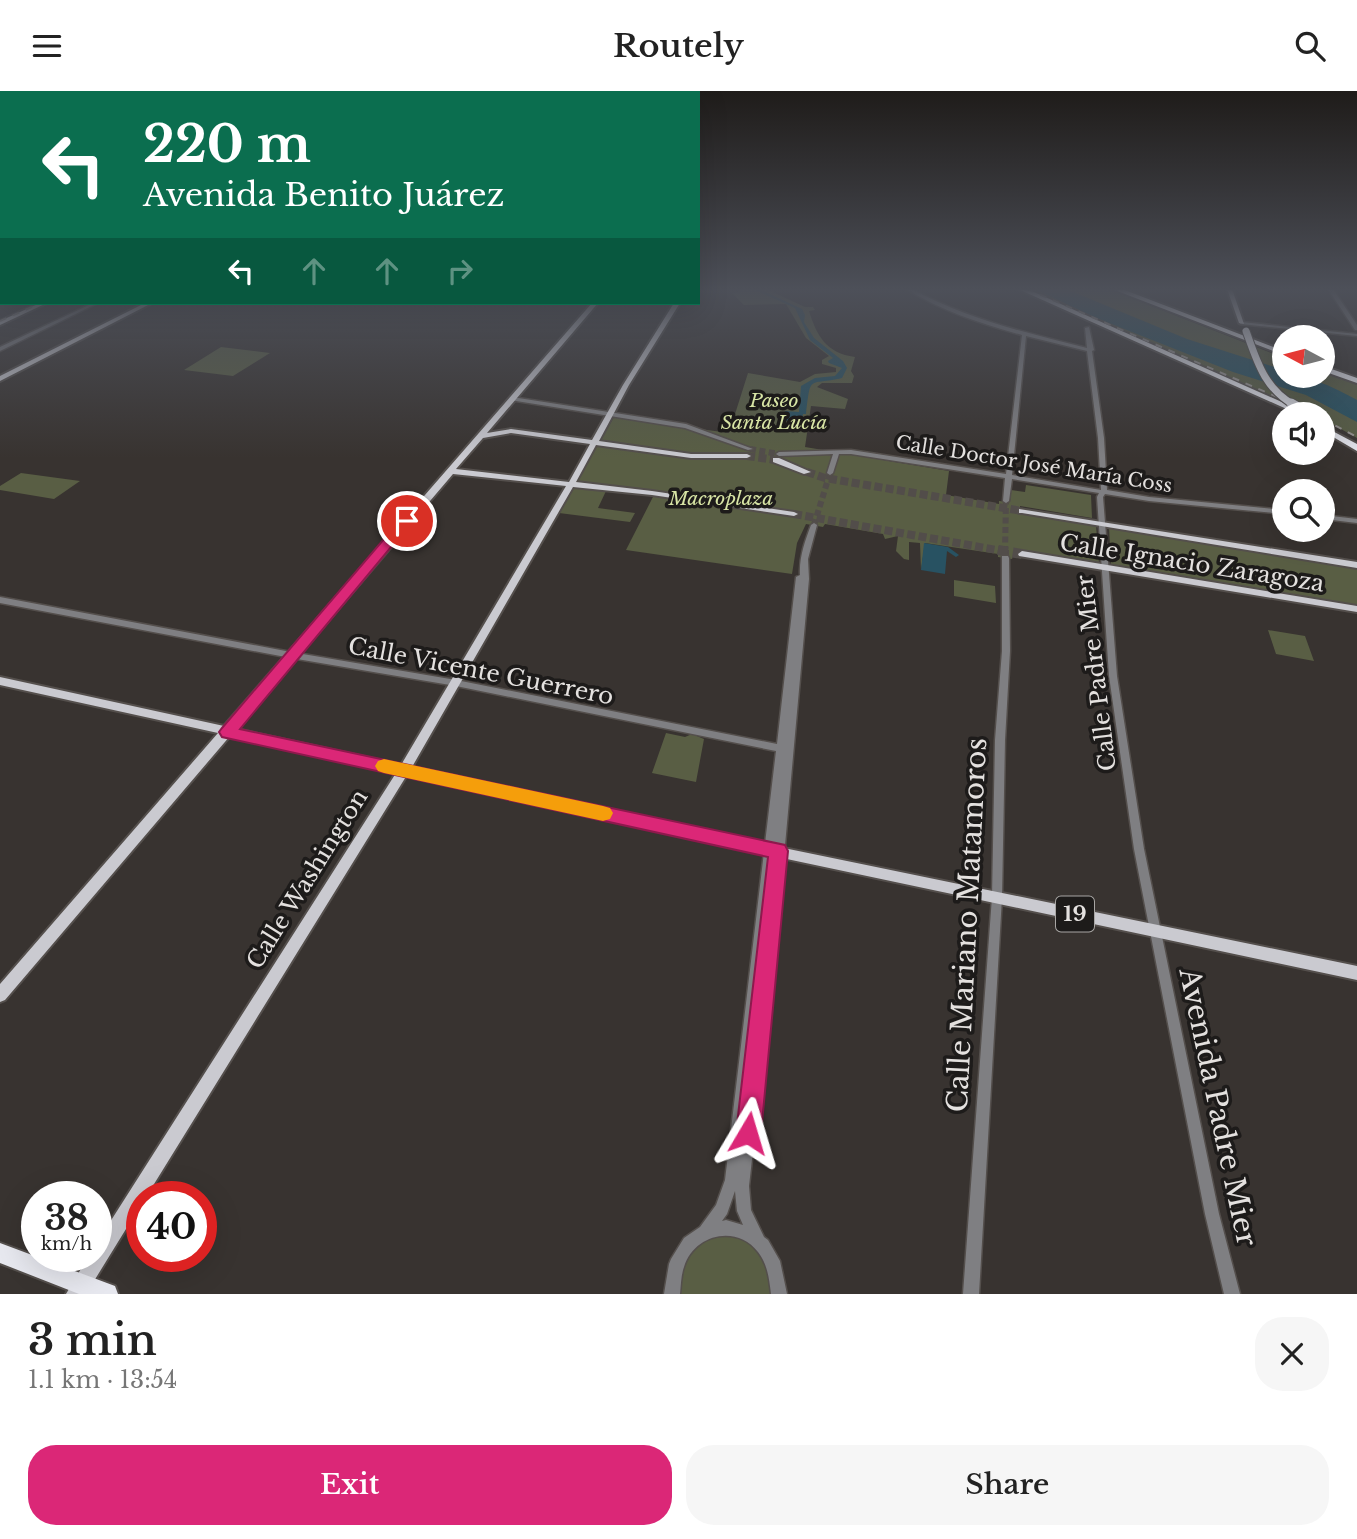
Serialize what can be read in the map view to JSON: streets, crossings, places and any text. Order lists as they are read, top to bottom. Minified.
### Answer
{"streets":{"main road":["Calle Ignacio Zaragoza","Calle Washington","19"],"street":["Calle Doctor José María Coss","Calle Vicente Guerrero","Calle Padre Mier","Calle Mariano Matamoros","Avenida Padre Mier"]},"crossings":[["Calle Doctor José María Coss","Calle Padre Mier"],["Calle Ignacio Zaragoza","Calle Padre Mier"],["Calle Vicente Guerrero","Calle Washington"],["Calle Padre Mier","19"],["Calle Padre Mier","Avenida Padre Mier"],["Calle Washington","19"],["19","Calle Mariano Matamoros"],["19","Avenida Padre Mier"]],"parks":["Paseo Santa Lucía","Macroplaza"],"north":"left","page":{"header":"Routely","turn":["220 m","Avenida Benito Juárez"],"speed":"38 km/h","limit":"40","heading":["3 min","1.1 km · 13:54"],"buttons":["Exit","Share"]}}
